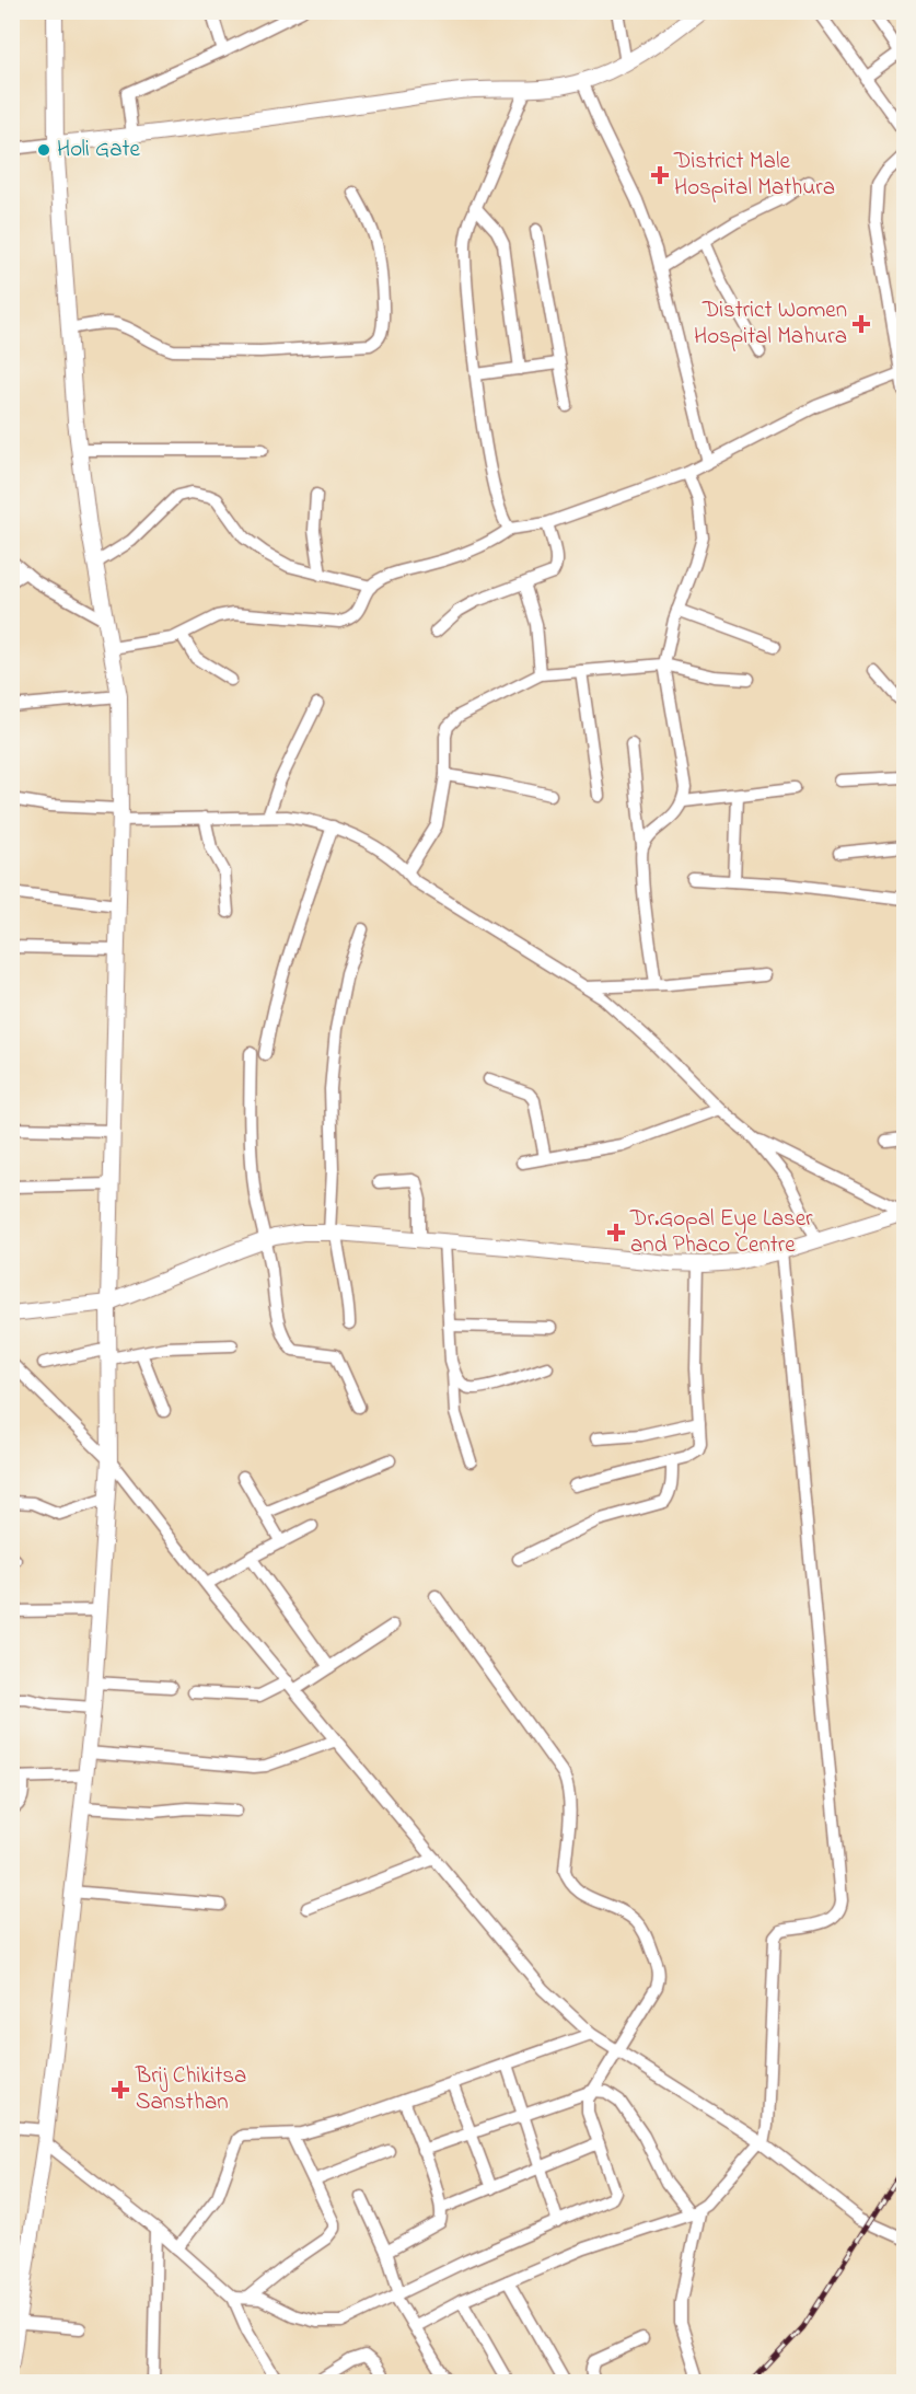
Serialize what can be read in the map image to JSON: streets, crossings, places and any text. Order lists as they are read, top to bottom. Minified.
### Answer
{"places":{"other":["Holi Gate"],"health":["District Male Hospital Mathura","District Women Hospital Mahura","Dr.Gopal Eye Laser and Phaco Centre","Brij Chikitsa Sansthan"]}}
